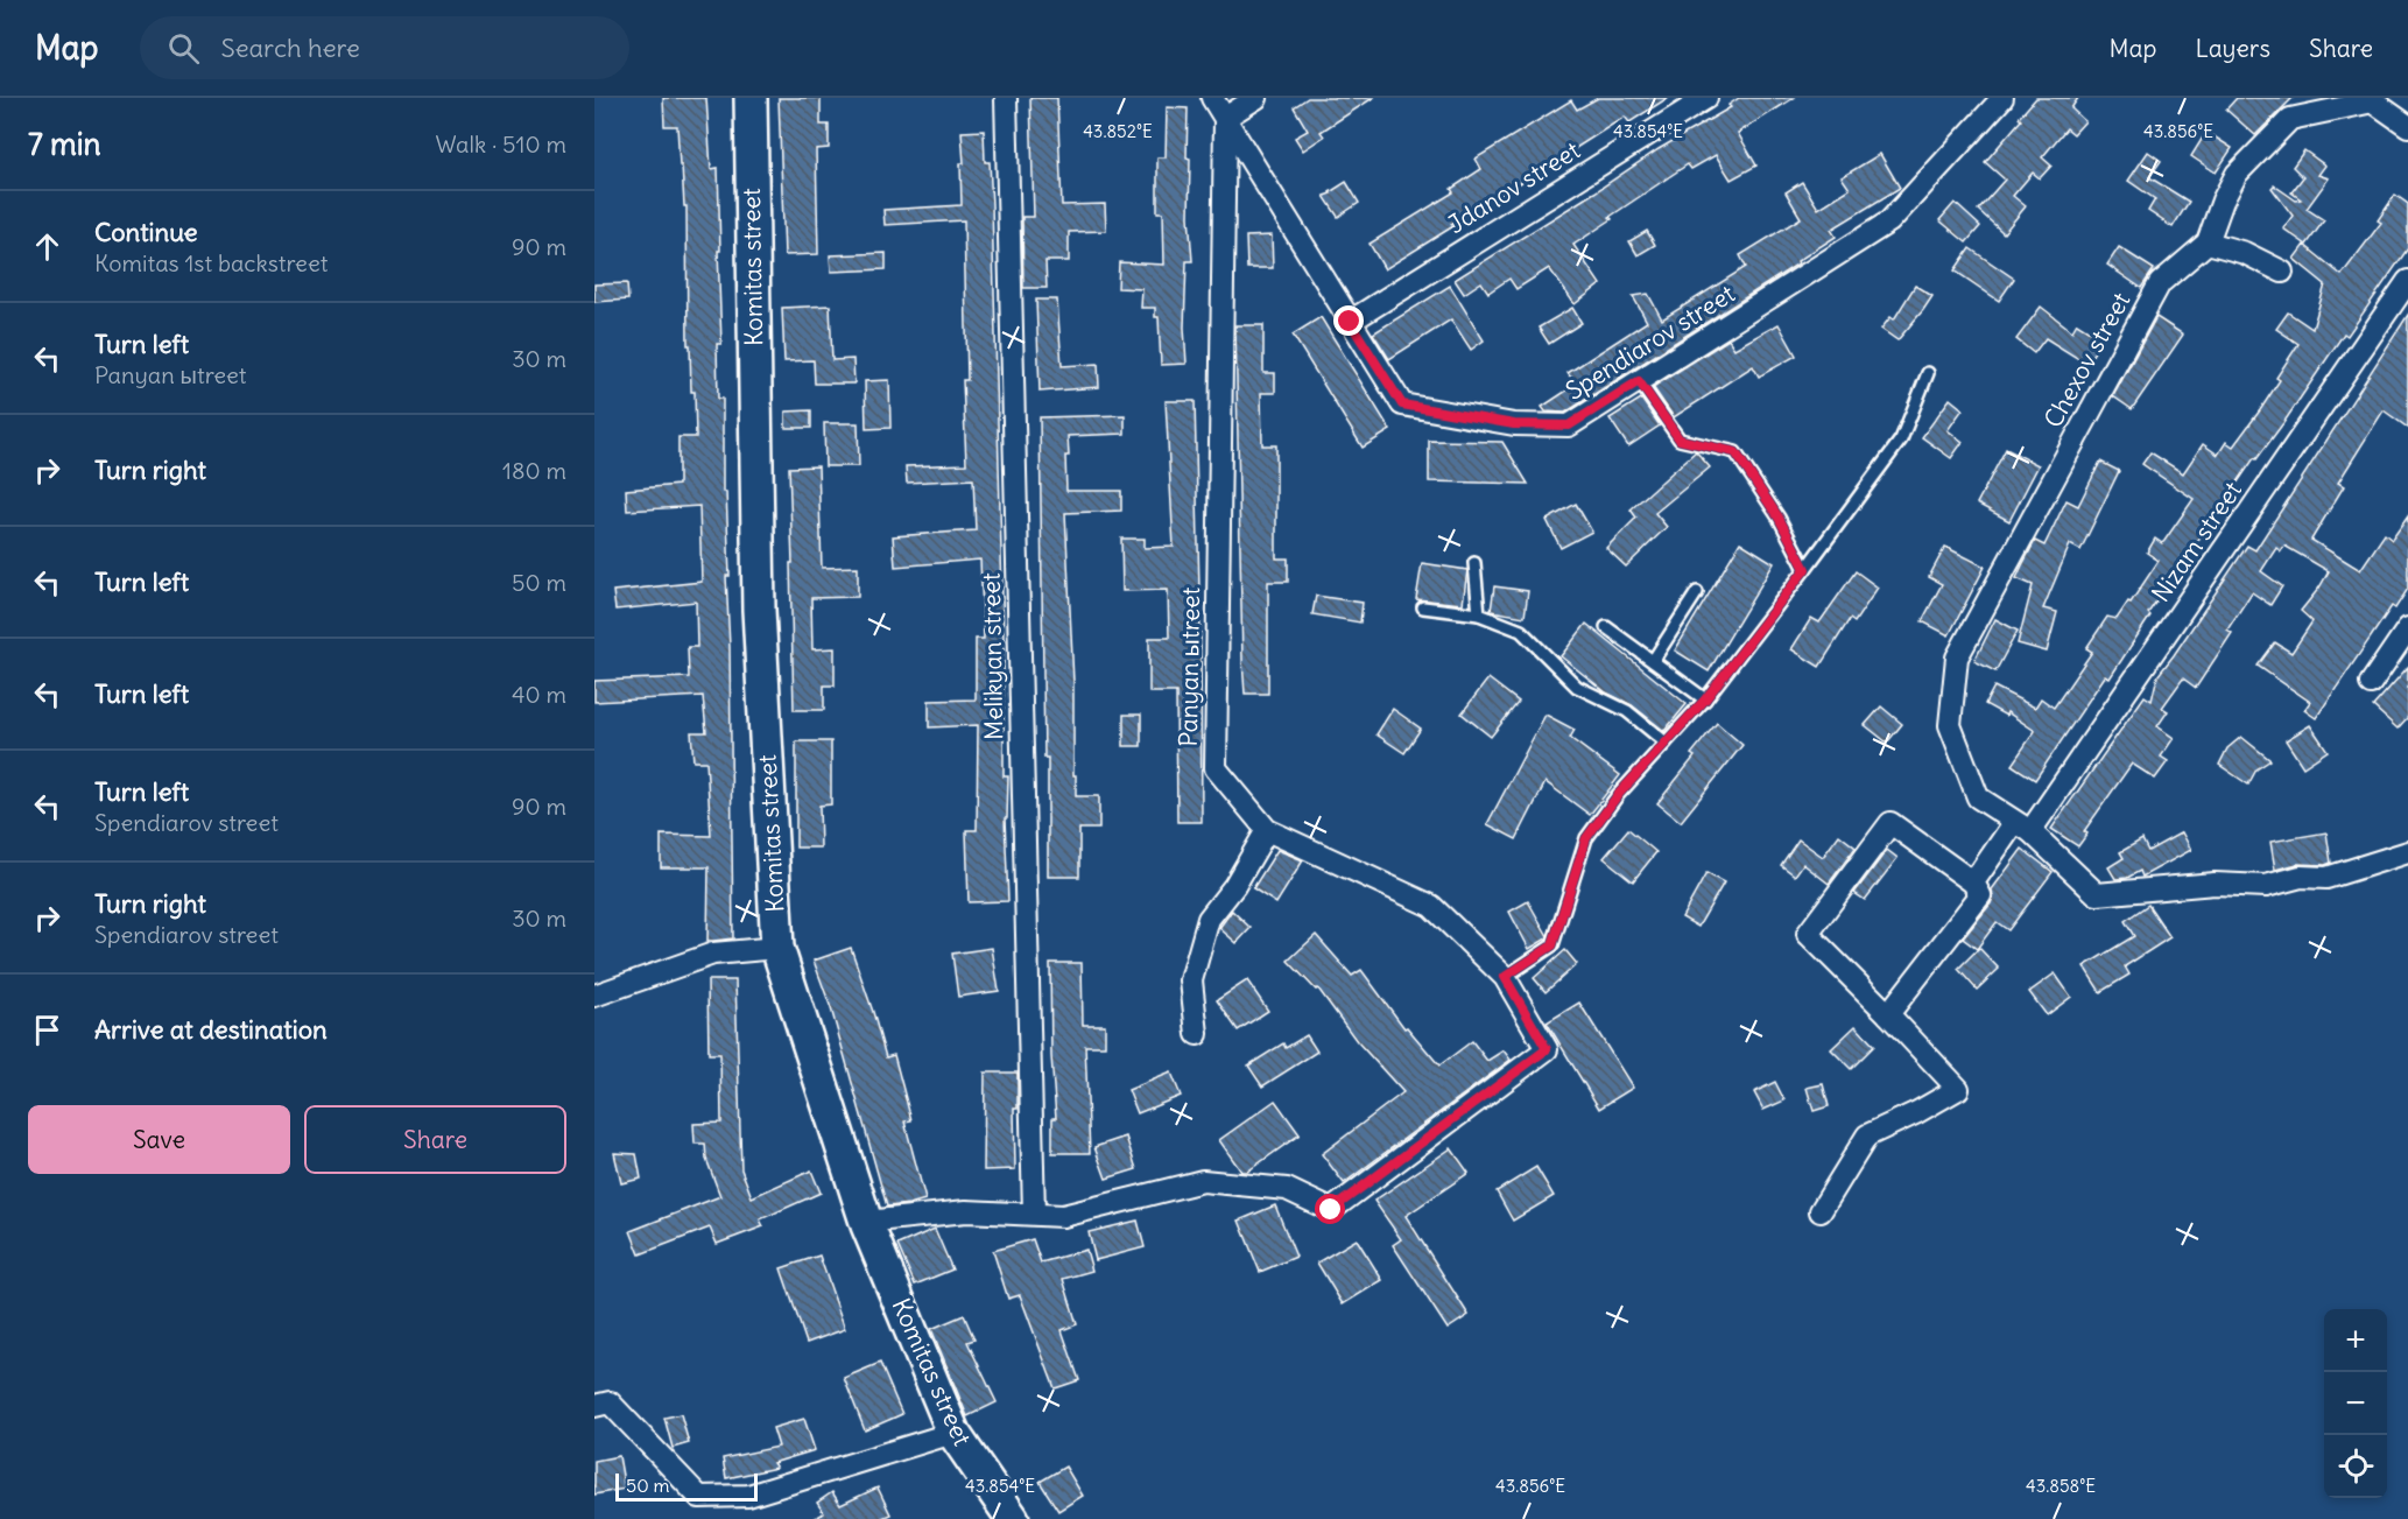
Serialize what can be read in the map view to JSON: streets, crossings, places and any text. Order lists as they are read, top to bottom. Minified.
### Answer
{"streets":{"main road":["Komitas street"],"street":["Jdanov street","Spendiarov street","Chexov street","Nizam street","Melikyan street","Panyan ыtreet"]},"crossings":[["Jdanov street","Spendiarov street"],["Spendiarov street","Panyan ыtreet"],["Chexov street","Nizam street"],["Melikyan street","Panyan ыtreet"]],"scale_bar":"50 m","page":{"header":"Map","search":"Search here","nav":["Map","Layers","Share"],"heading":["7 min","Walk · 510 m"],"list":[["Continue","Komitas 1st backstreet","90 m"],["Turn left","Panyan ыtreet","30 m"],["Turn right","180 m"],["Turn left","50 m"],["Turn left","40 m"],["Turn left","Spendiarov street","90 m"],["Turn right","Spendiarov street","30 m"],"Arrive at destination"],"buttons":["Save","Share"],"map_buttons":["+","−"],"scale":"50 m"},"coordinates":["43.852°E","43.854°E","43.856°E","43.858°E"]}
